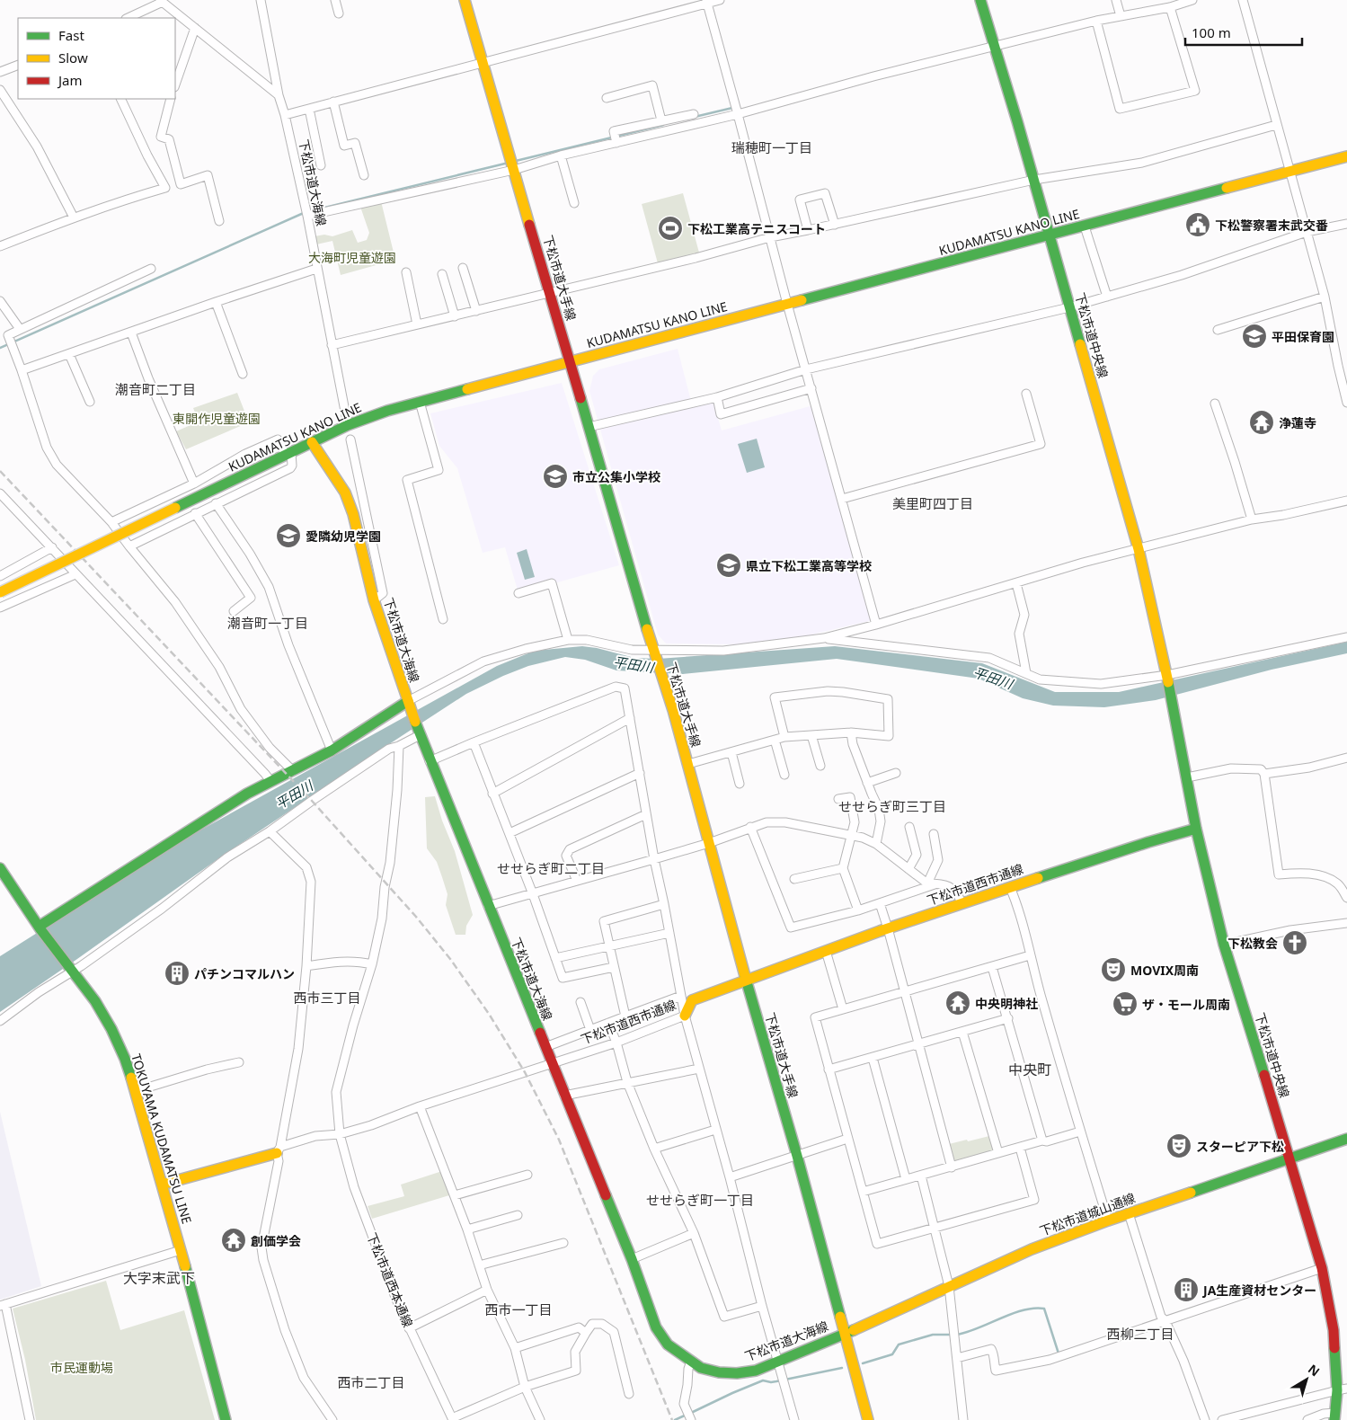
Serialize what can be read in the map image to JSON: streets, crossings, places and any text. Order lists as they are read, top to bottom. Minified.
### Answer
{"streets":{"street":["下松市道大海線","KUDAMATSU KANO LINE","下松市道大手線","下松市道中央線","下松市道西市通線","TOKUYAMA KUDAMATSU LINE","下松市道城山通線","下松市道西本通線"]},"crossings":[["下松市道大海線","KUDAMATSU KANO LINE"],["下松市道大海線","下松市道大手線"],["下松市道大海線","下松市道西市通線"],["下松市道大海線","下松市道城山通線"],["KUDAMATSU KANO LINE","下松市道大手線"],["KUDAMATSU KANO LINE","下松市道中央線"],["下松市道大手線","下松市道西市通線"],["下松市道大手線","下松市道城山通線"],["下松市道中央線","下松市道西市通線"],["下松市道中央線","下松市道城山通線"],["下松市道西市通線","TOKUYAMA KUDAMATSU LINE"],["下松市道西市通線","下松市道西本通線"]],"districts":["瑞穂町一丁目","潮音町二丁目","美里町四丁目","潮音町一丁目","せせらぎ町三丁目","せせらぎ町二丁目","西市三丁目","中央町","せせらぎ町一丁目","大字末武下","西市一丁目","西柳二丁目","西市二丁目"],"water":["平田川"],"parks":["大海町児童遊園","東開作児童遊園","市民運動場"],"places":{"public building":["下松警察署末武交番"],"sports":["下松工業高テニスコート"],"school or university":["平田保育園","市立公集小学校","愛隣幼児学園","県立下松工業高等学校"],"temple":["浄蓮寺","中央明神社","創価学会"],"church":["下松教会"],"theatre":["MOVIX周南","スターピア下松"],"building":["パチンコマルハン","JA生産資材センター"],"supermarket":["ザ・モール周南"]},"legend":["Fast","Slow","Jam"],"scale_bar":"100 m","north":"top right"}
